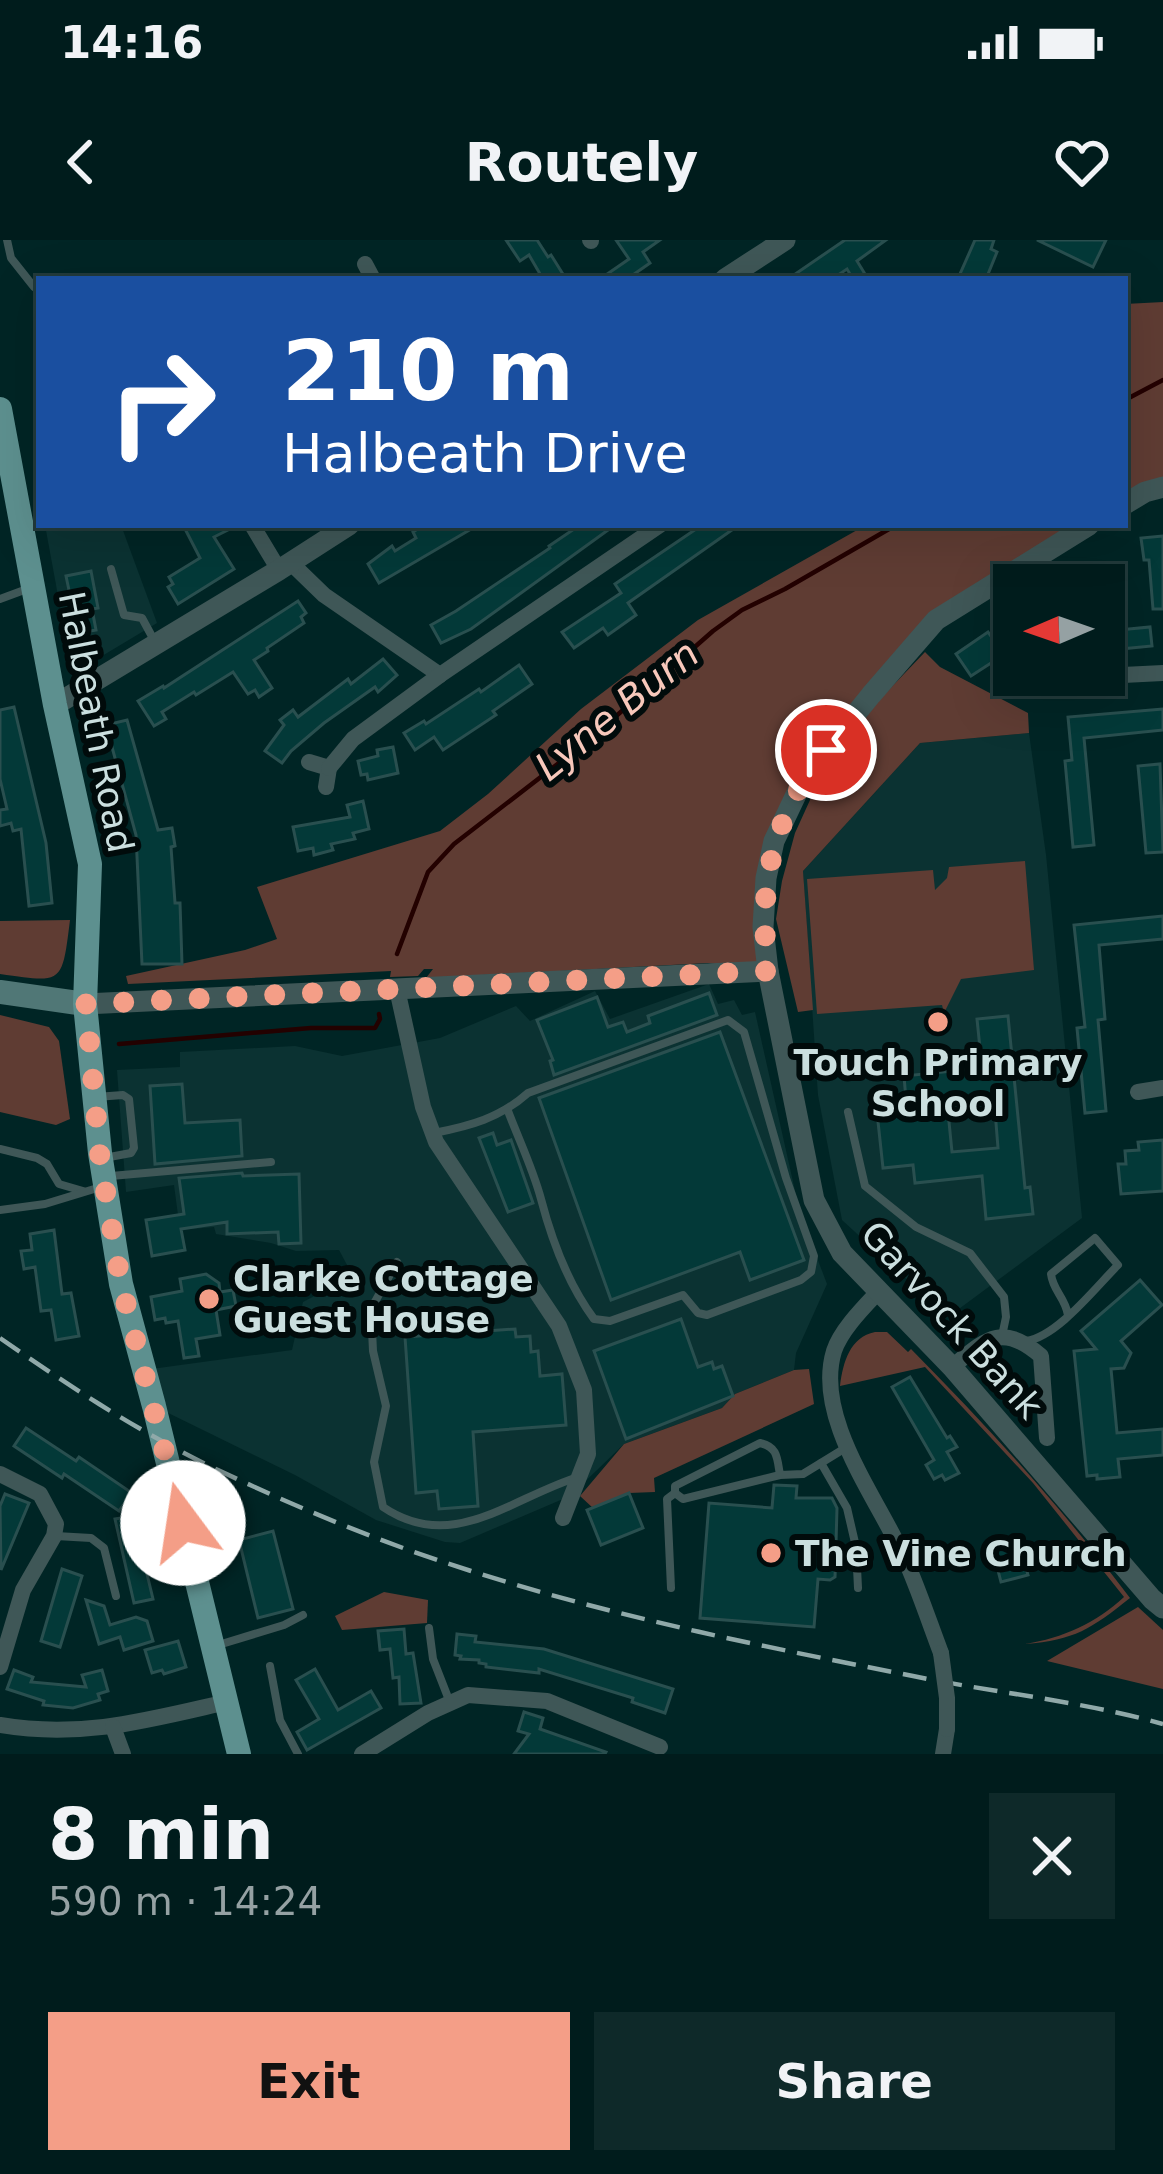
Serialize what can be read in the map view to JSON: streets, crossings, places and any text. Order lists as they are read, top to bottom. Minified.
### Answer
{"streets":{"main road":["Halbeath Road"],"street":["Garvock Bank"]},"water":["Lyne Burn"],"places":["Touch Primary School","Clarke Cottage Guest House","The Vine Church"],"north":"left","page":{"status":"14:16","header":"Routely","turn":["210 m","Halbeath Drive"],"heading":["8 min","590 m · 14:24"],"buttons":["Exit","Share"]}}
